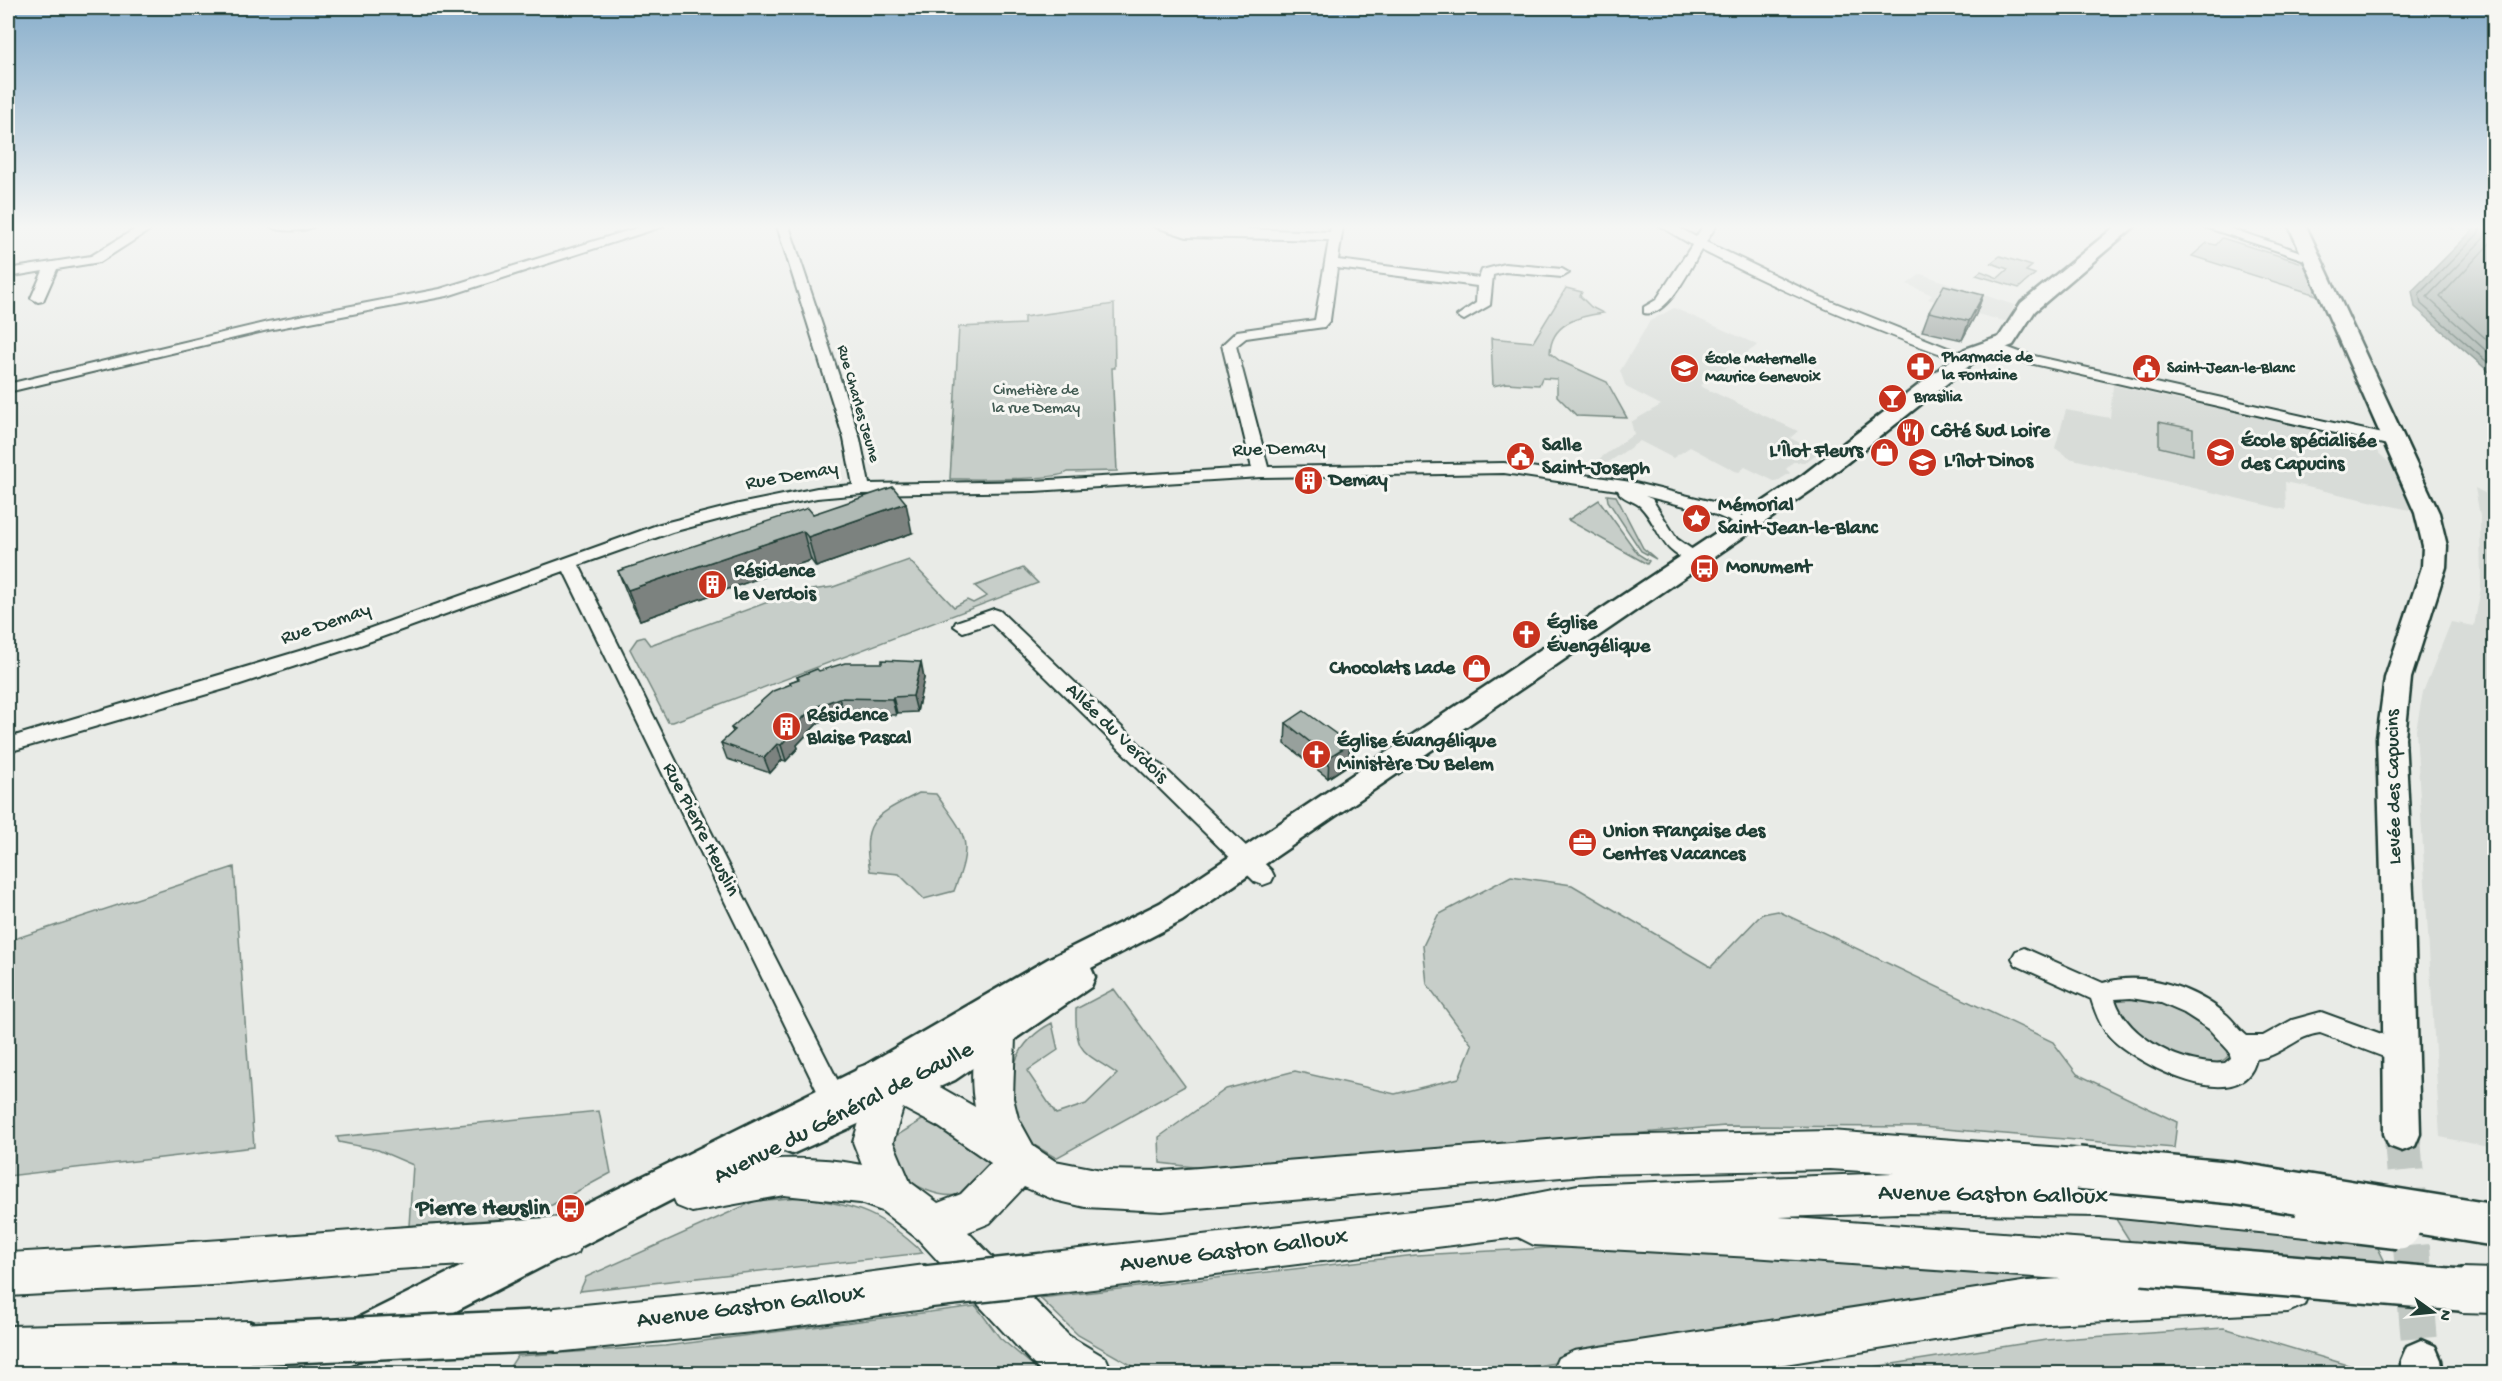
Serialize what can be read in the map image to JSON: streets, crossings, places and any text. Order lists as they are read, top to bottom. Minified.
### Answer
{"streets":{"main road":["Levée des Capucins","Avenue du Général de Gaulle","Avenue Gaston Galloux"],"street":["Rue Charles Jeune","Rue Demay","Allée du Verdois","Rue Pierre Heuslin"]},"crossings":[["Rue Charles Jeune","Rue Demay"],["Rue Demay","Rue Pierre Heuslin"]],"parks":["Cimetière de la rue Demay"],"places":{"pharmacy":["Pharmacie de la Fontaine"],"school or university":["École Maternelle Maurice Genevoix","École spécialisée des Capucins","L'îlot Dinos"],"public building":["Saint-Jean-le-Blanc","Salle Saint-Joseph"],"bar":["Brasilia"],"restaurant":["Côté Sud Loire"],"shop":["L'Îlot Fleurs","Chocolats Lade"],"building":["Demay","Résidence le Verdois","Résidence Blaise Pascal"],"place":["Mémorial Saint-Jean-le-Blanc"],"bus stop":["Monument","Pierre Heuslin"],"church":["Église Évengélique","Église Évangélique Ministère Du Belem"],"office":["Union Française des Centres Vacances"]},"north":"right"}
